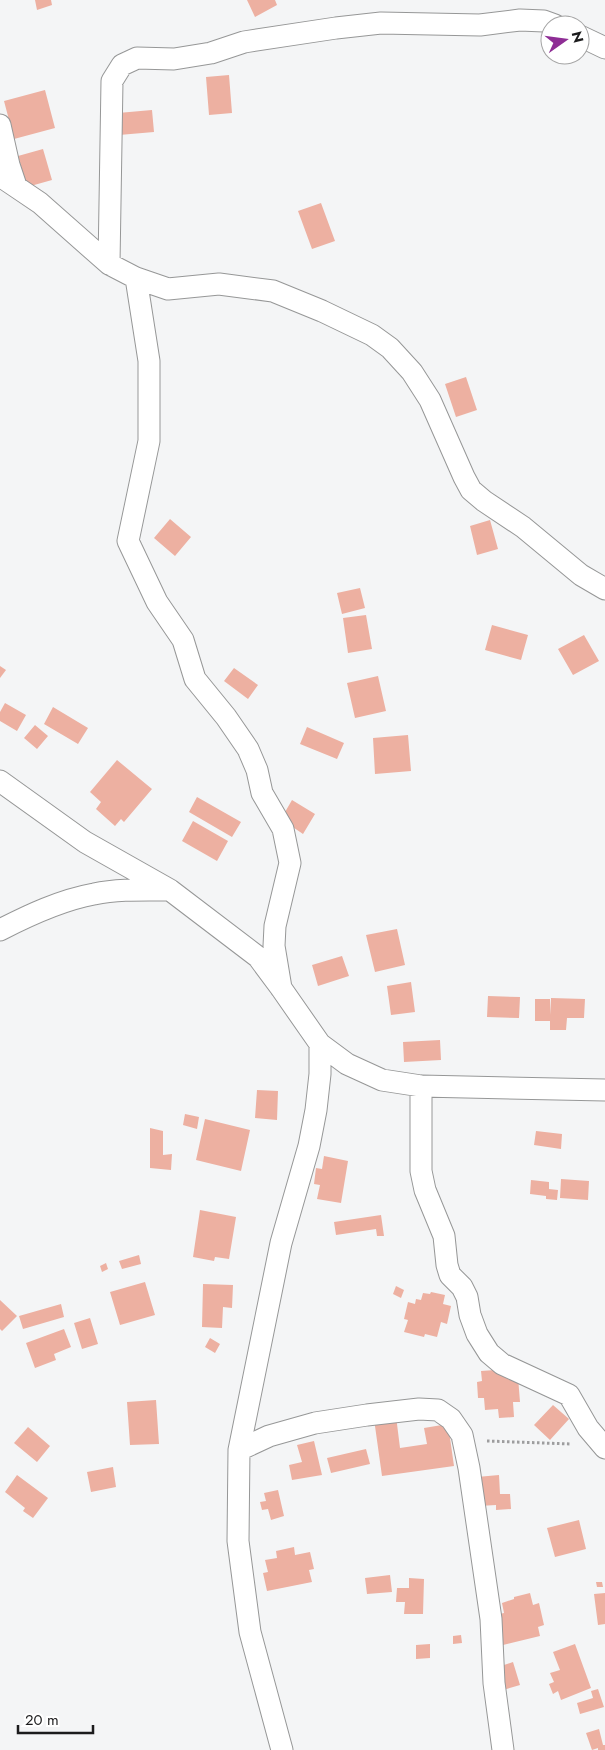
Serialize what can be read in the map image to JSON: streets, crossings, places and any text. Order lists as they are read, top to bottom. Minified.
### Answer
{"scale_bar":"20 m","north":"right"}
